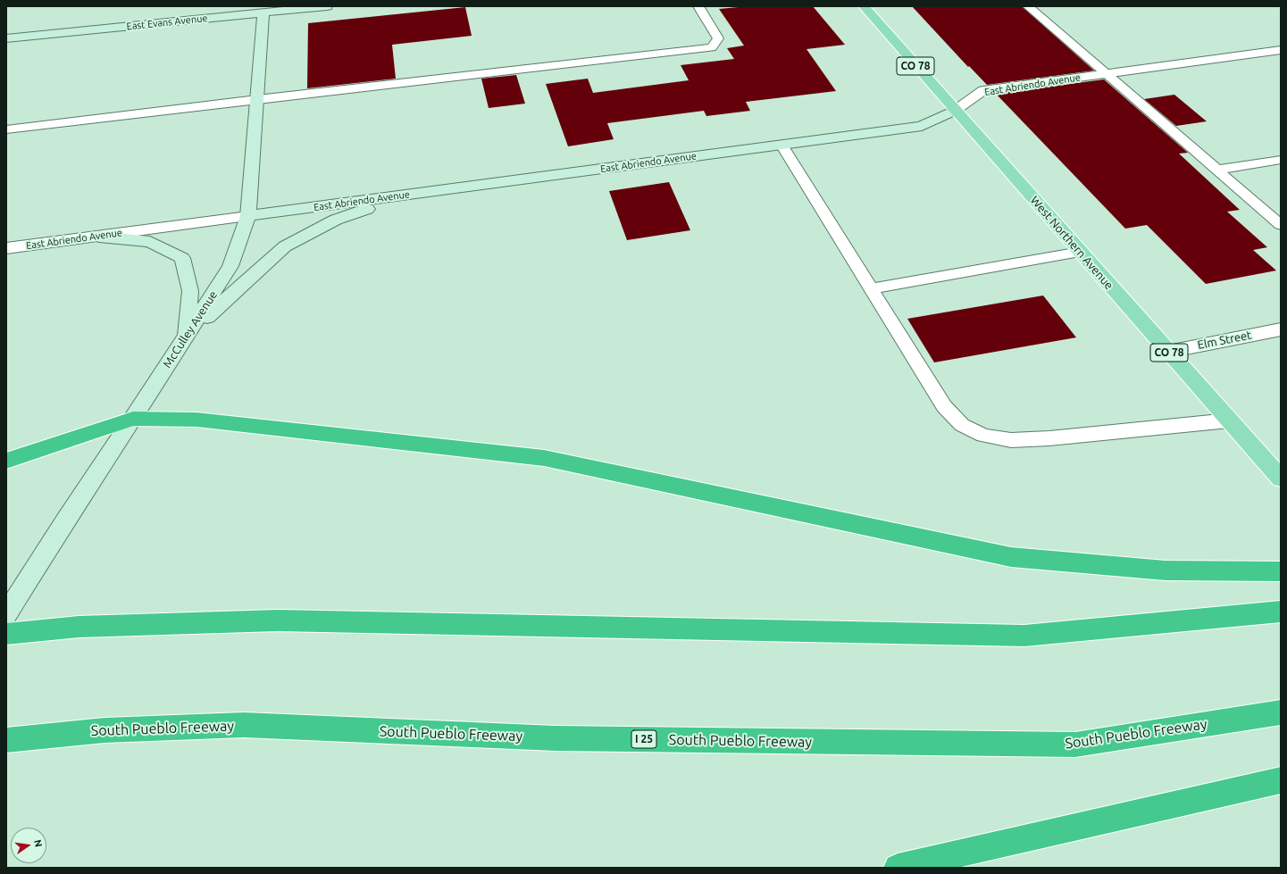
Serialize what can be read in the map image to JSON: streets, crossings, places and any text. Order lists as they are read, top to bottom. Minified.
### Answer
{"streets":{"highway":["South Pueblo Freeway","I 25"],"main road":["East Evans Avenue","CO 78","East Abriendo Avenue","West Northern Avenue","McCulley Avenue"],"street":["Elm Street"]},"crossings":[["East Evans Avenue","McCulley Avenue"],["East Abriendo Avenue","West Northern Avenue"],["East Abriendo Avenue","McCulley Avenue"],["West Northern Avenue","Elm Street"]],"north":"right"}
